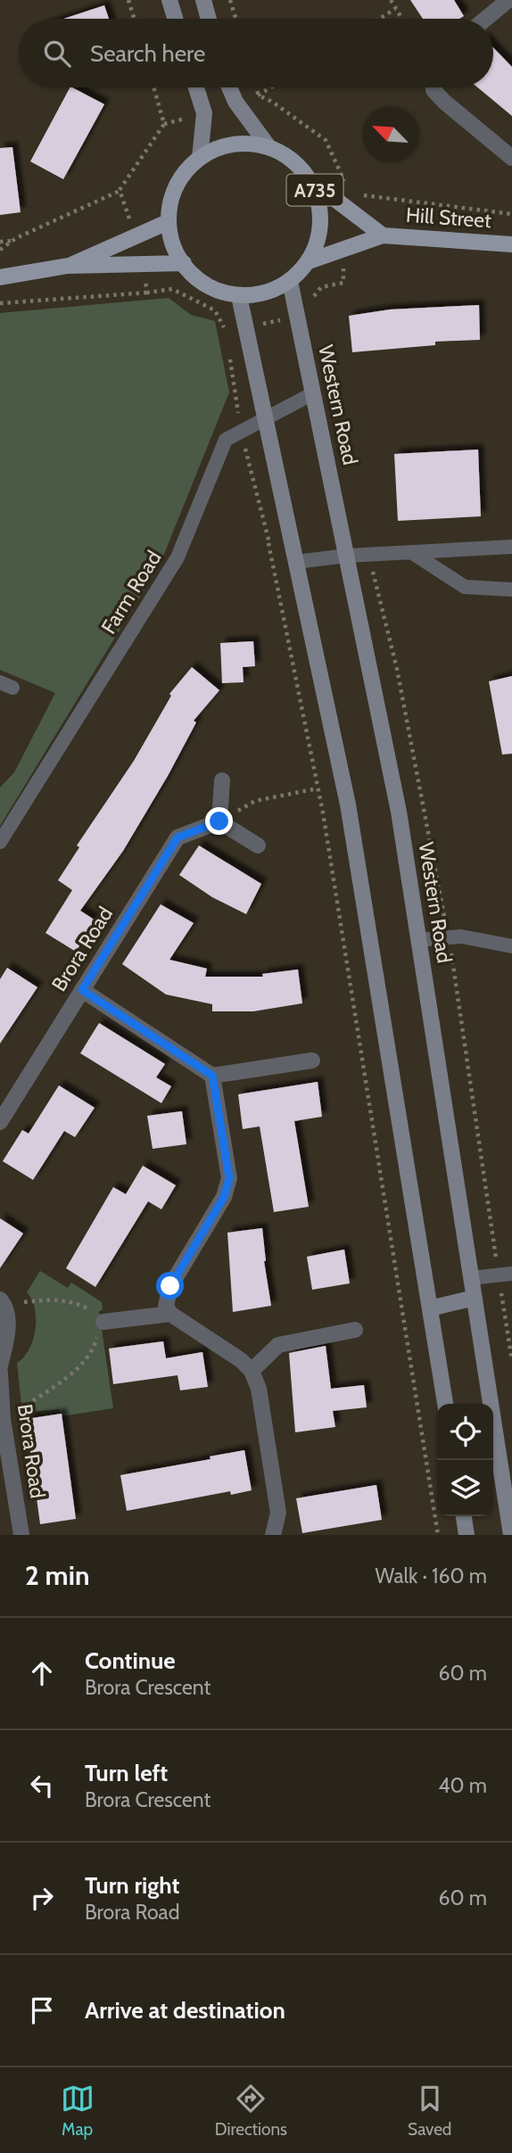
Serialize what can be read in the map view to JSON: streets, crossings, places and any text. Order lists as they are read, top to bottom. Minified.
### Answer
{"streets":{"main road":["A735","Hill Street","Western Road"],"street":["Brora Road"],"lane":["Farm Road"]},"crossings":[["A735","Hill Street"],["A735","Western Road"],["Hill Street","Western Road"],["Western Road","Farm Road"]],"north":"top left","page":{"search":"Search here","heading":["2 min","Walk · 160 m"],"list":[["Continue","Brora Crescent","60 m"],["Turn left","Brora Crescent","40 m"],["Turn right","Brora Road","60 m"],"Arrive at destination"],"nav":["Map","Directions","Saved"]}}
